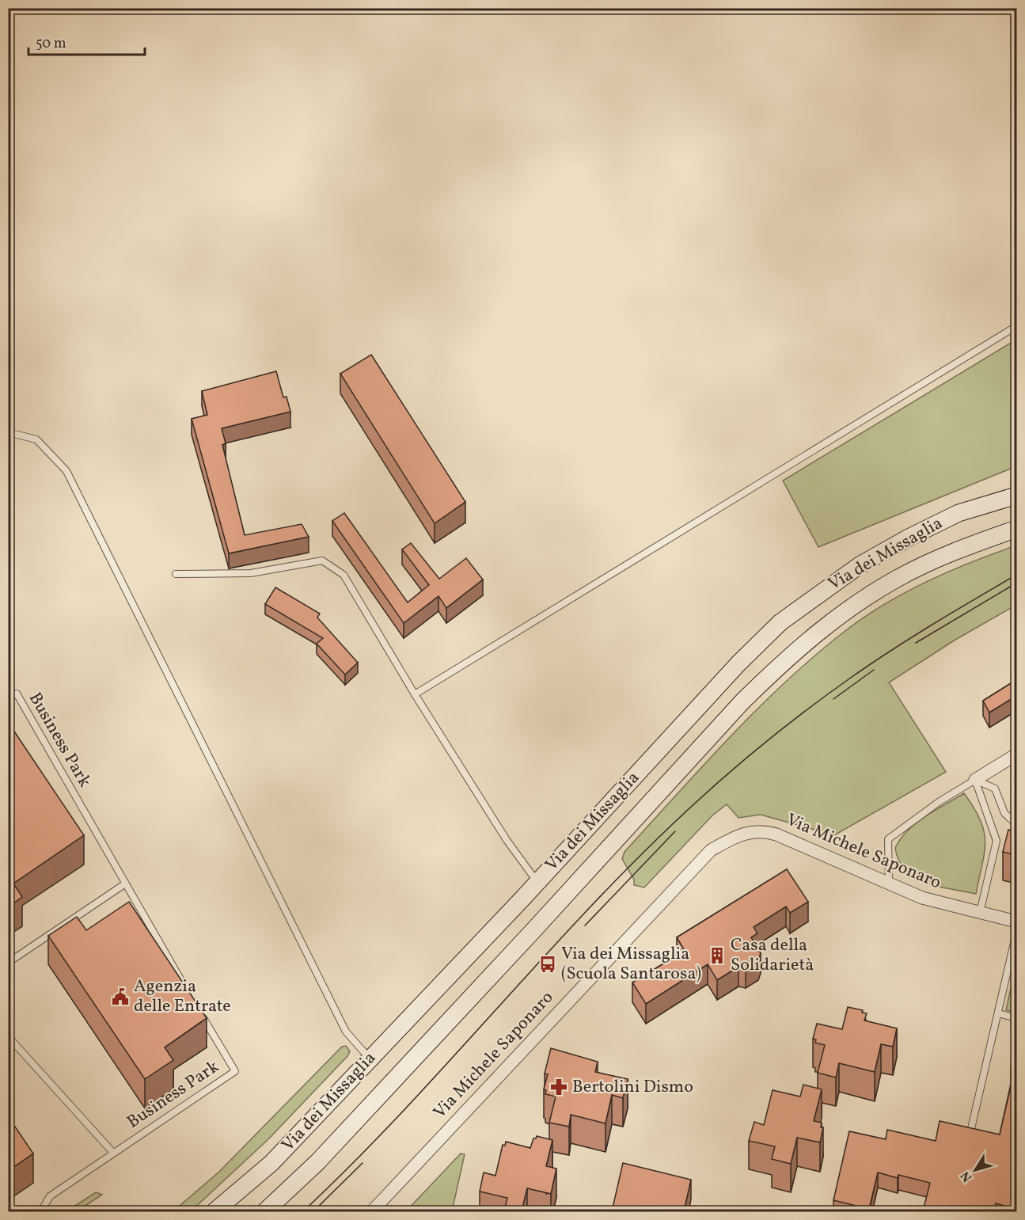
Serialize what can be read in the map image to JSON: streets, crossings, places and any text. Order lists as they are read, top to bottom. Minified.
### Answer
{"streets":{"main road":["Via dei Missaglia"],"street":["Via Michele Saponaro"],"lane":["Business Park"]},"places":{"building":["Casa della Solidarietà"],"bus stop":["Via dei Missaglia (Scuola Santarosa)"],"public building":["Agenzia delle Entrate"],"pharmacy":["Bertolini Dismo"]},"scale_bar":"50 m","north":"bottom left"}
